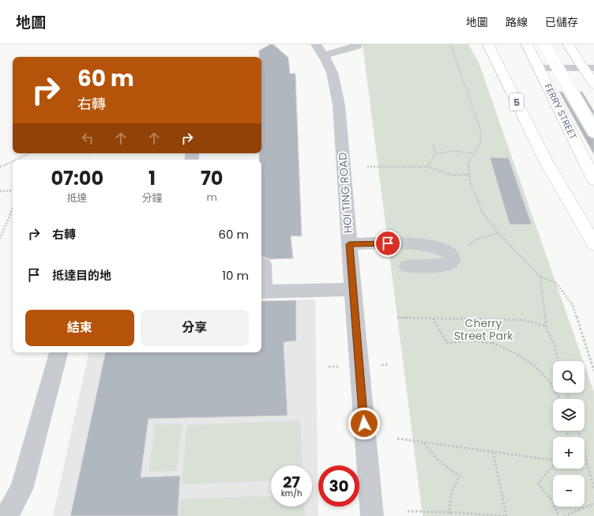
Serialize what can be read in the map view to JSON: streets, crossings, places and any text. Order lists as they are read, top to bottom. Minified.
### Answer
{"streets":{"main road":["5","FERRY STREET"],"street":["HOI TING ROAD"]},"parks":["Cherry Street Park"],"page":{"header":"地圖","nav":["地圖","路線","已儲存"],"turn":["60 m","右轉"],"eta":["07:00","抵達","1","分鐘","70","m"],"list":[{"name":"右轉","value":"60 m"},{"name":"抵達目的地","value":"10 m"}],"buttons":["結束","分享"],"map_buttons":["+","−"],"speed":"27 km/h","limit":"30"}}
